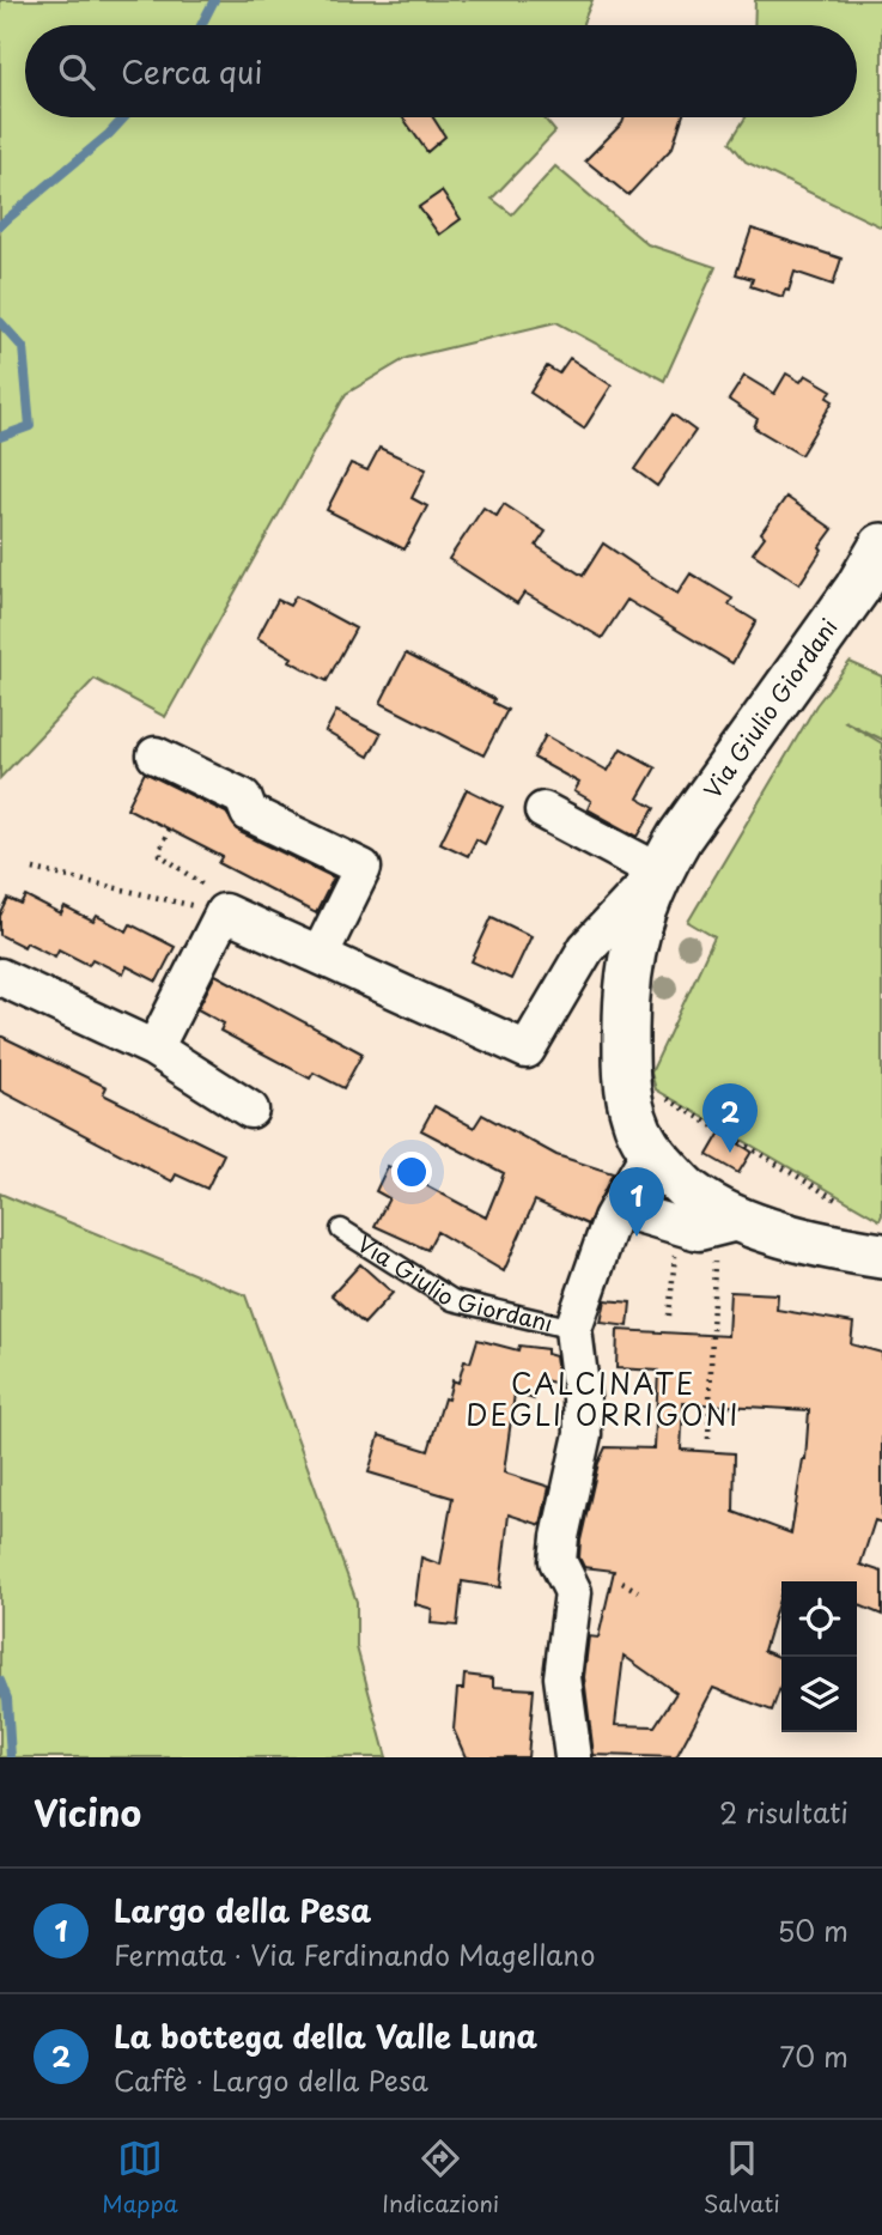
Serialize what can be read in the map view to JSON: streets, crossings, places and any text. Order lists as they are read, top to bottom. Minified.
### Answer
{"streets":{"street":["Via Giulio Giordani"]},"districts":["CALCINATE DEGLI ORRIGONI"],"page":{"search":"Cerca qui","pins":["2","1"],"heading":["Vicino","2 risultati"],"list":[{"mark":"1","name":"Largo della Pesa","note":"Fermata · Via Ferdinando Magellano","value":"50 m"},{"mark":"2","name":"La bottega della Valle Luna","note":"Caffè · Largo della Pesa","value":"70 m"}],"nav":["Mappa","Indicazioni","Salvati"]}}
